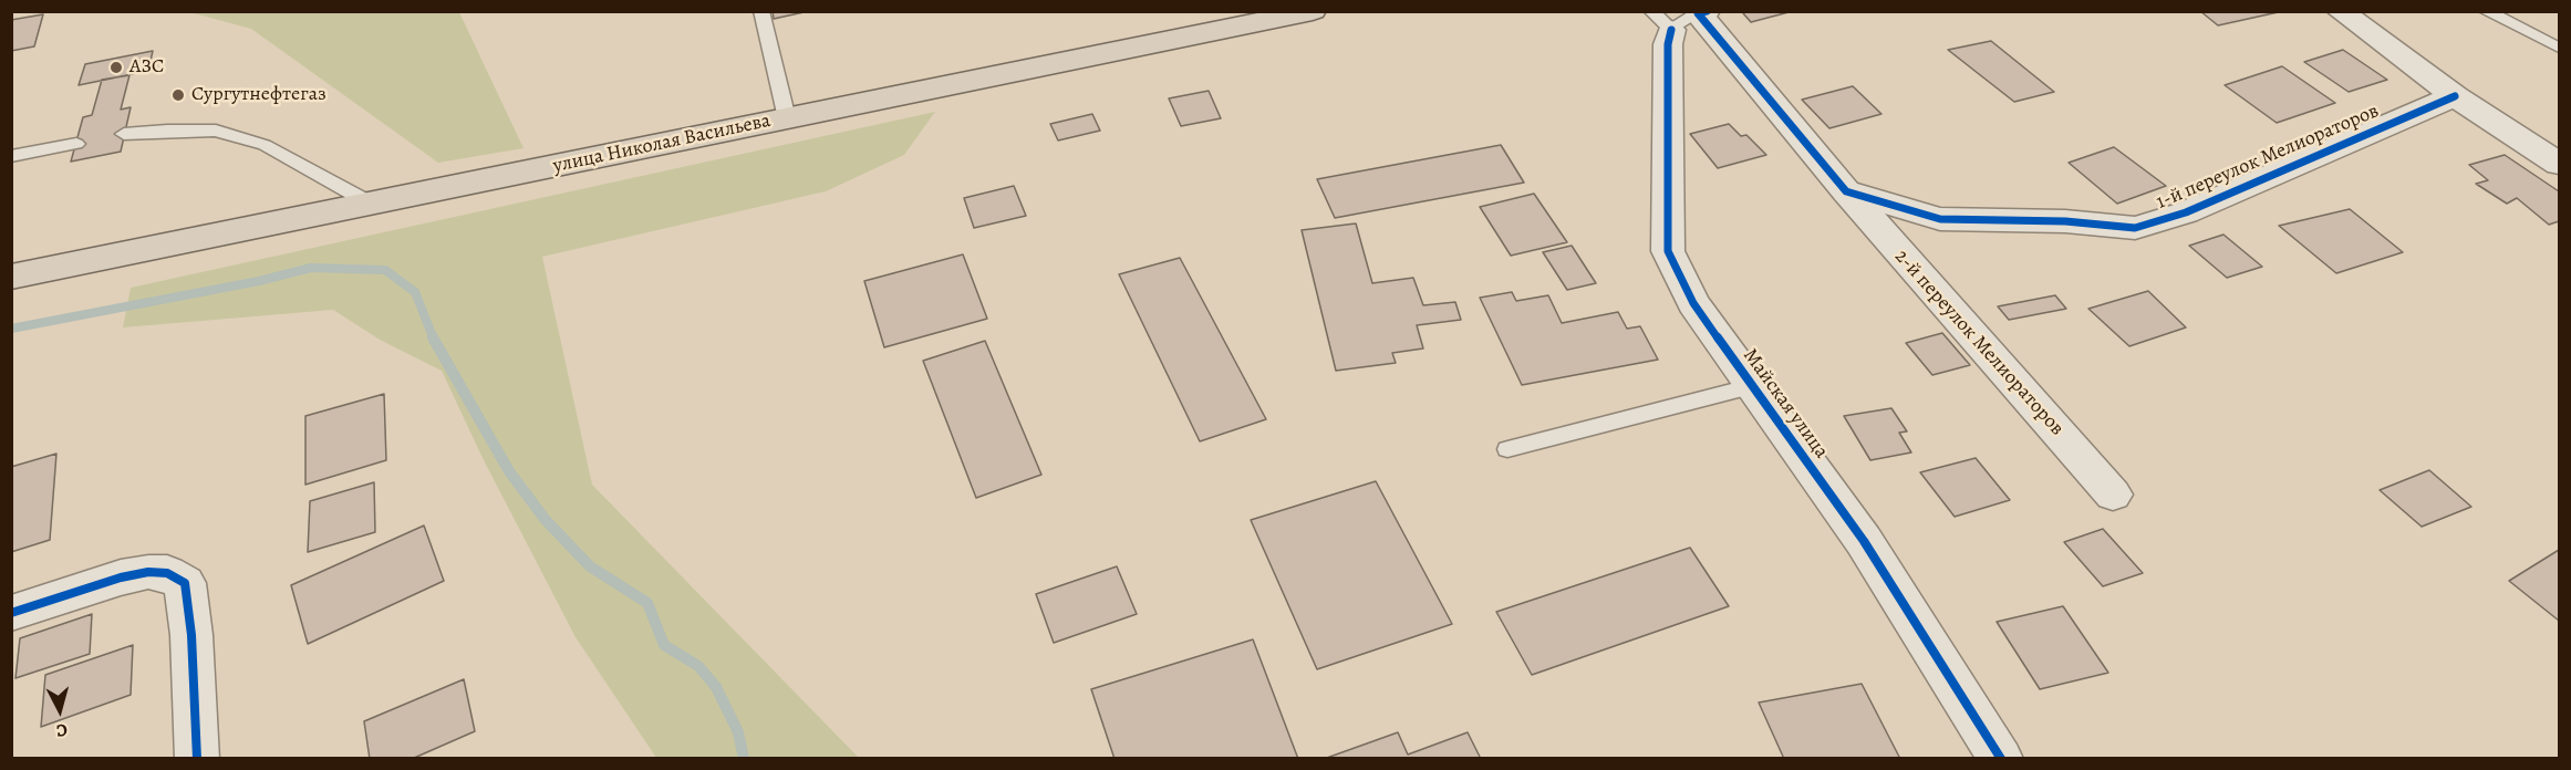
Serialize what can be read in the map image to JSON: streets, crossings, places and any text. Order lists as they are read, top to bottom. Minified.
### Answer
{"streets":{"main road":["улица Николая Васильева"],"street":["1-й переулок Мелиораторов","2-й переулок Мелиораторов","Майская улица"]},"crossings":[["1-й переулок Мелиораторов","2-й переулок Мелиораторов"]],"places":["АЗС","Сургутнефтегаз"],"north":"bottom"}
